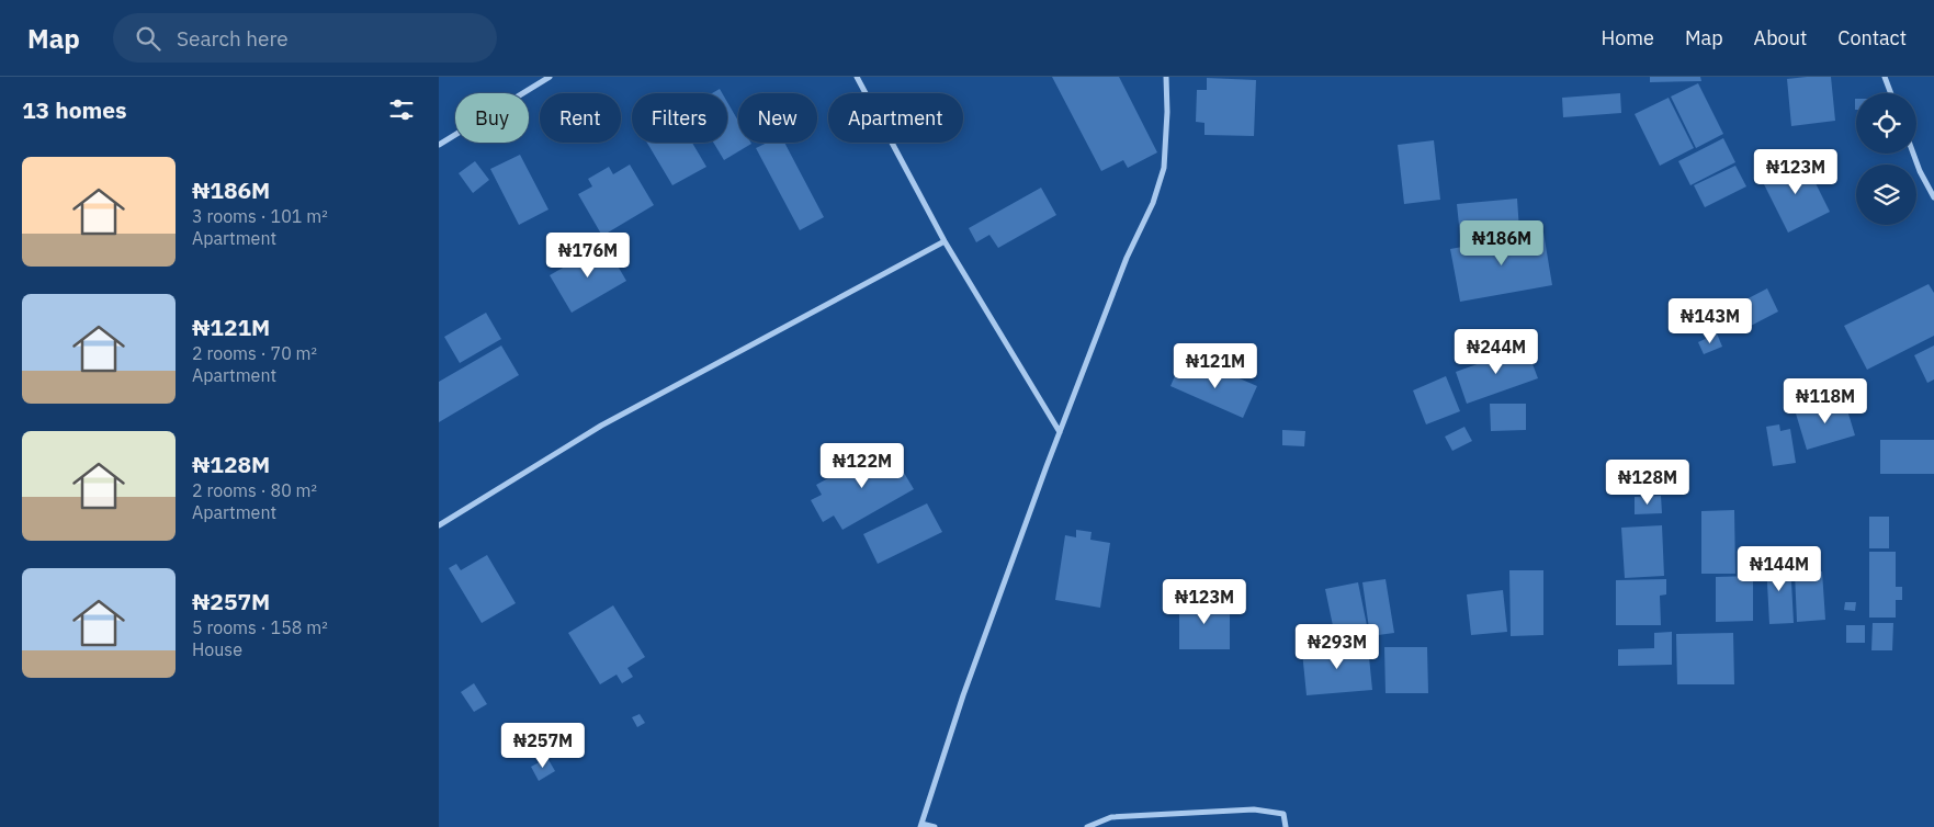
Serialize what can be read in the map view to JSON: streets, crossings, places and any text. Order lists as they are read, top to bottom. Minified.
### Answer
{"page":{"header":"Map","search":"Search here","nav":["Home","Map","About","Contact"],"heading":"13 homes","chip":["Buy","Rent","Filters","New","Apartment"],"list":[{"name":"₦186M","note":"3 rooms · 101 m² · Apartment"},{"name":"₦121M","note":"2 rooms · 70 m² · Apartment"},{"name":"₦128M","note":"2 rooms · 80 m² · Apartment"},{"name":"₦257M","note":"5 rooms · 158 m² · House"}],"price":["₦123M","₦186M","₦176M","₦143M","₦244M","₦121M","₦118M","₦122M","₦128M","₦144M","₦123M","₦293M","₦257M"]}}
